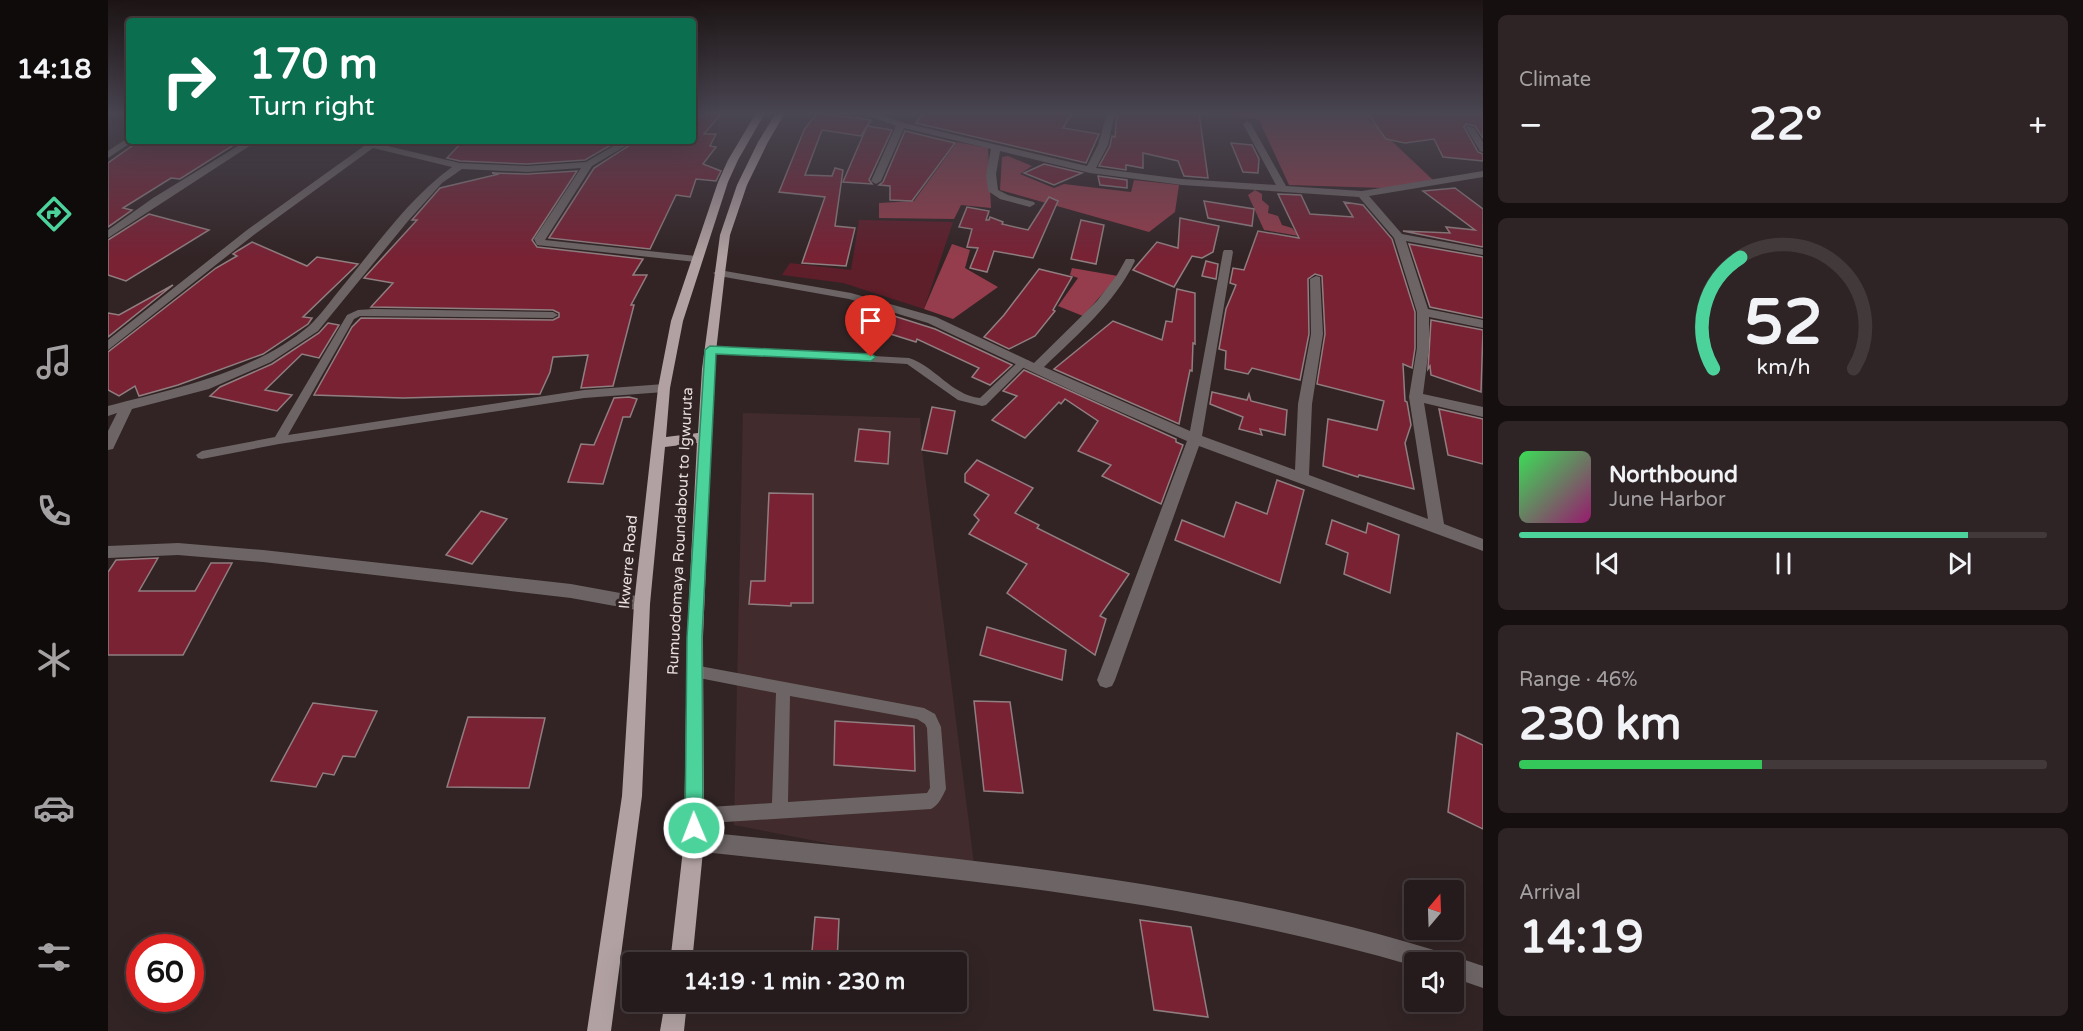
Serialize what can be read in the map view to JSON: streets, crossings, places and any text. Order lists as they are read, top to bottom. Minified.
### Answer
{"streets":{"main road":["Rumuodomaya Roundabout to Igwuruta","Ikwerre Road"]},"north":"top","page":{"tabs":"14:18","tile":["Climate",["Range · 46%","230 km"],["Arrival","14:19"]],"turn":["170 m","Turn right"],"heat":["−","22°","+"],"song":["Northbound","June Harbor"],"limit":"60","trip":"14:19 · 1 min · 230 m","gauge":["52","km/h"]}}
